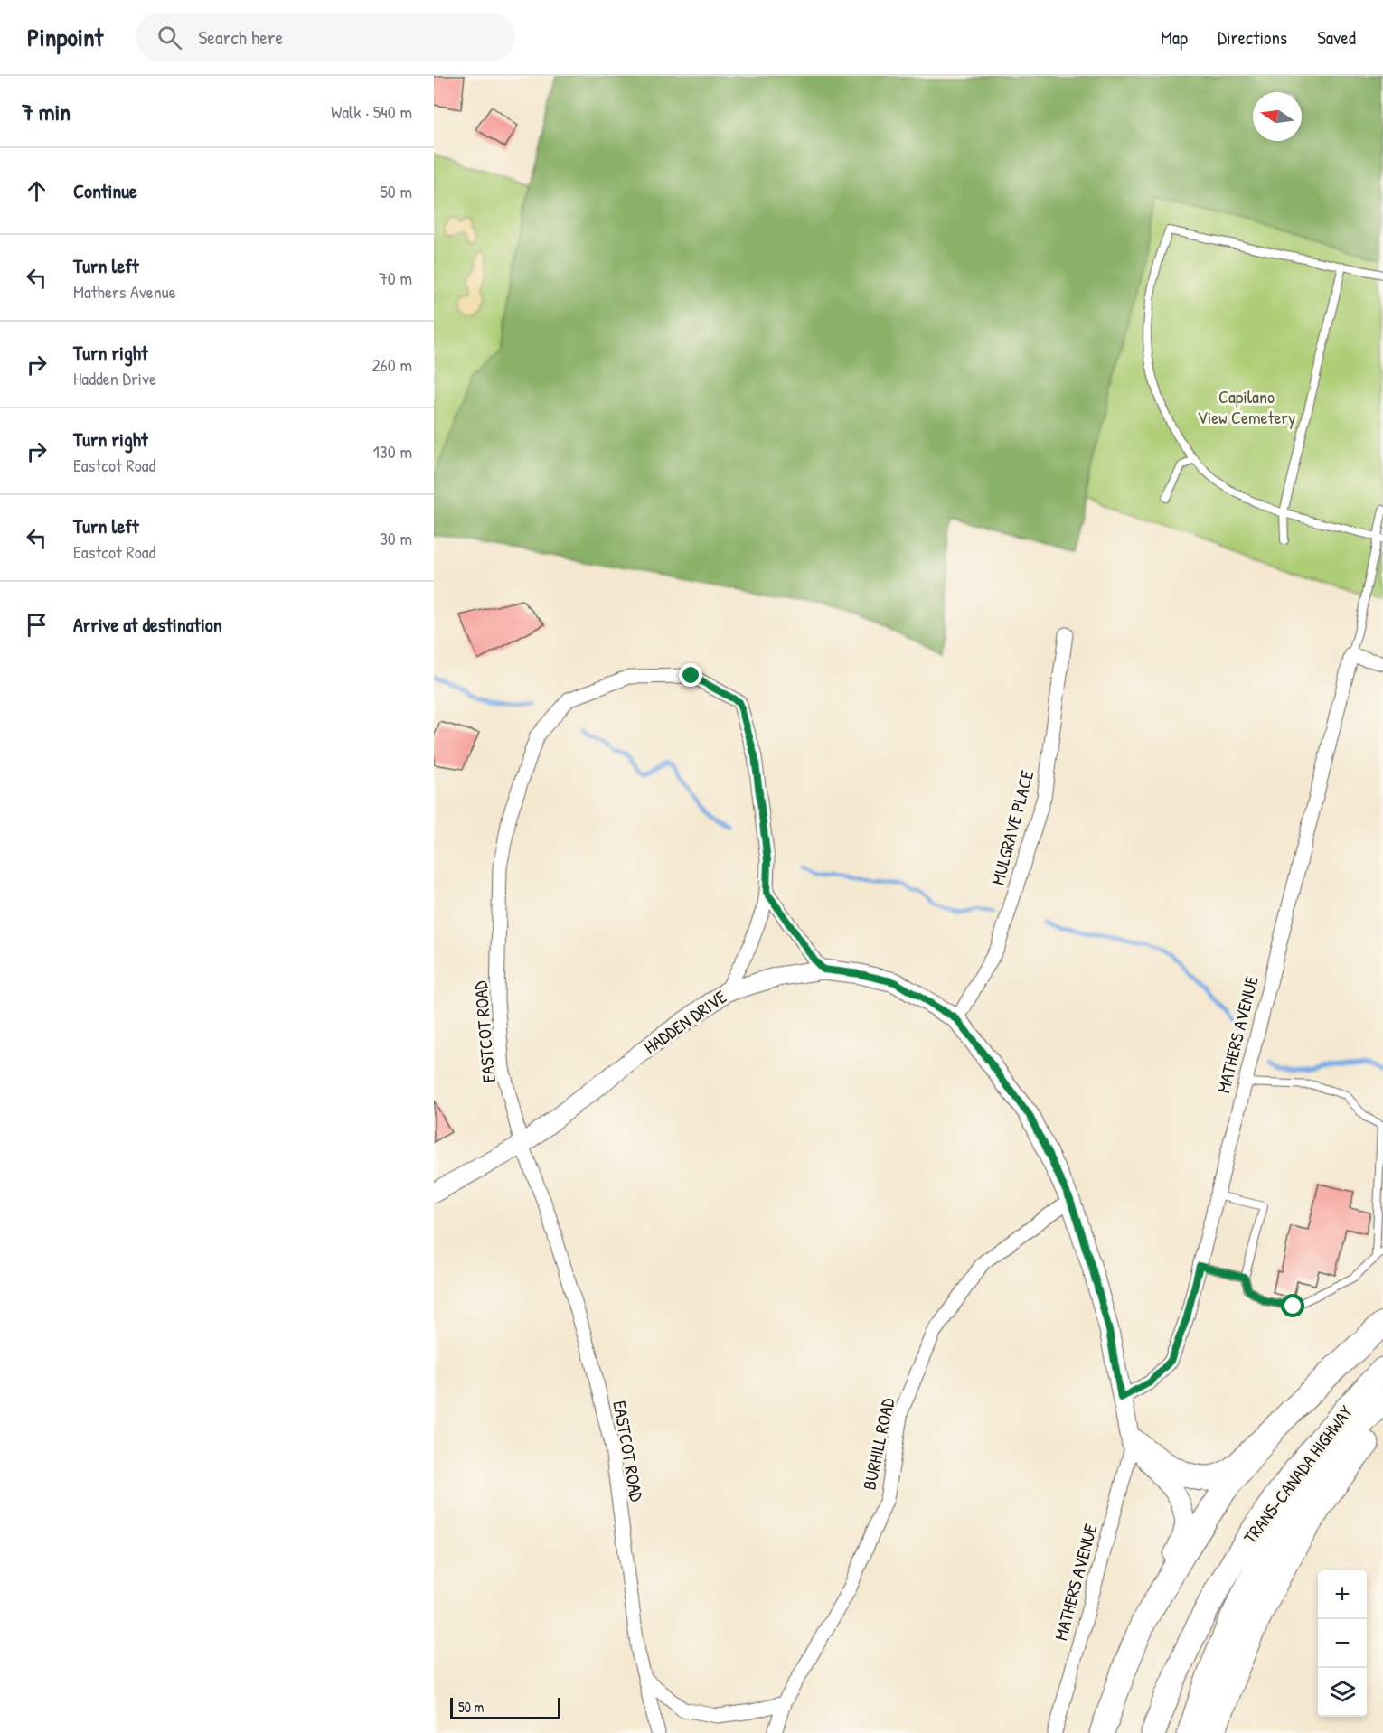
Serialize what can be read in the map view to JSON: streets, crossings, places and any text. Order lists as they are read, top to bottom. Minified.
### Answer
{"streets":{"highway":["TRANS-CANADA HIGHWAY"],"street":["MULGRAVE PLACE","HADDEN DRIVE","EASTCOT ROAD","MATHERS AVENUE","BURHILL ROAD"]},"crossings":[["MULGRAVE PLACE","HADDEN DRIVE"],["HADDEN DRIVE","EASTCOT ROAD"],["HADDEN DRIVE","MATHERS AVENUE"],["HADDEN DRIVE","BURHILL ROAD"]],"parks":["Capilano View Cemetery"],"scale_bar":"50 m","north":"left","page":{"header":"Pinpoint","search":"Search here","nav":["Map","Directions","Saved"],"heading":["7 min","Walk · 540 m"],"list":[["Continue","50 m"],["Turn left","Mathers Avenue","70 m"],["Turn right","Hadden Drive","260 m"],["Turn right","Eastcot Road","130 m"],["Turn left","Eastcot Road","30 m"],"Arrive at destination"],"map_buttons":["+","−"],"scale":"50 m"}}
